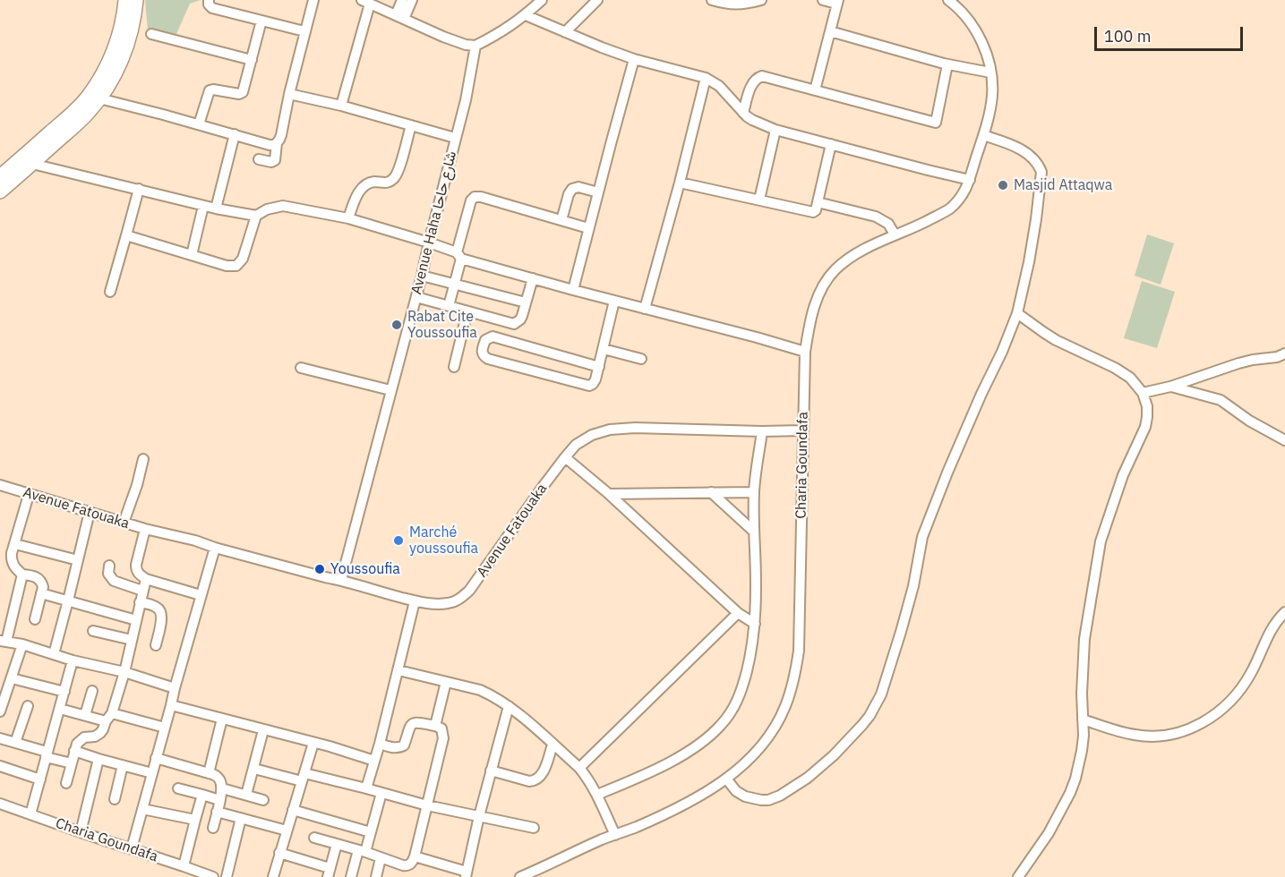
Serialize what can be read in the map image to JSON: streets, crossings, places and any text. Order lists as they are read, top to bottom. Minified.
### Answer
{"streets":{"street":["Avenue Haha شارع حاحا","Charia Goundafa","Avenue Fatouaka"]},"crossings":[["Avenue Haha شارع حاحا","Avenue Fatouaka"],["Charia Goundafa","Avenue Fatouaka"]],"places":["Masjid Attaqwa","Rabat Cite Youssoufia","Marché youssoufia","Youssoufia"],"scale_bar":"100 m"}
